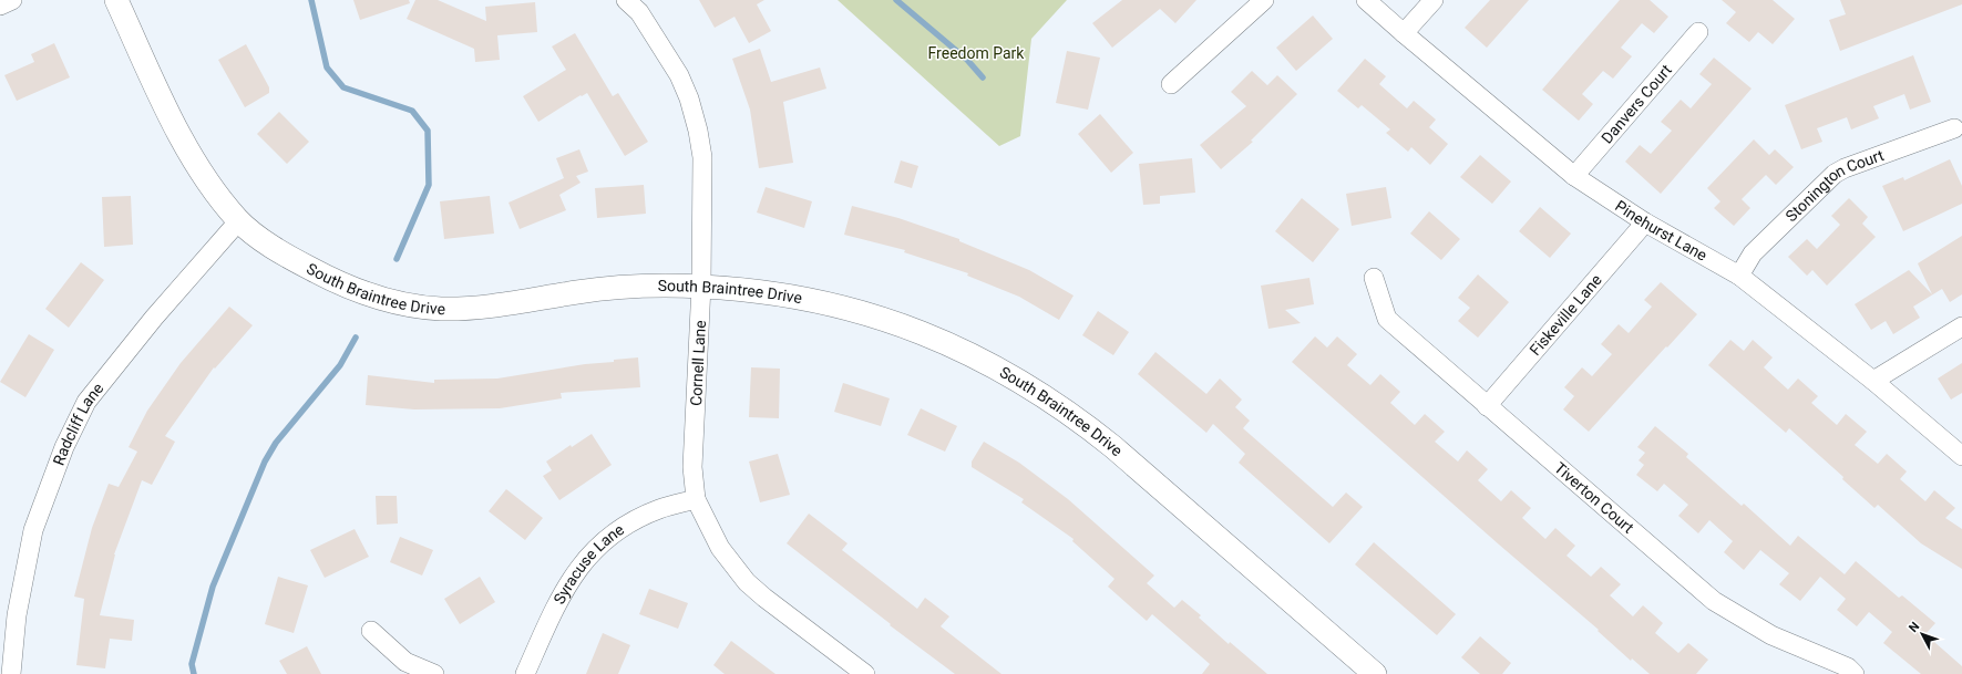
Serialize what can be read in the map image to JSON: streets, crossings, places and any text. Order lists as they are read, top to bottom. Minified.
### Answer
{"streets":{"street":["Danvers Court","Stonington Court","Pinehurst Lane","South Braintree Drive","Fiskeville Lane","Cornell Lane","Radcliff Lane","Tiverton Court","Syracuse Lane"]},"crossings":[["Danvers Court","Pinehurst Lane"],["Stonington Court","Pinehurst Lane"],["Pinehurst Lane","Fiskeville Lane"],["South Braintree Drive","Cornell Lane"],["South Braintree Drive","Radcliff Lane"],["Fiskeville Lane","Tiverton Court"],["Cornell Lane","Syracuse Lane"]],"parks":["Freedom Park"],"north":"top left"}
